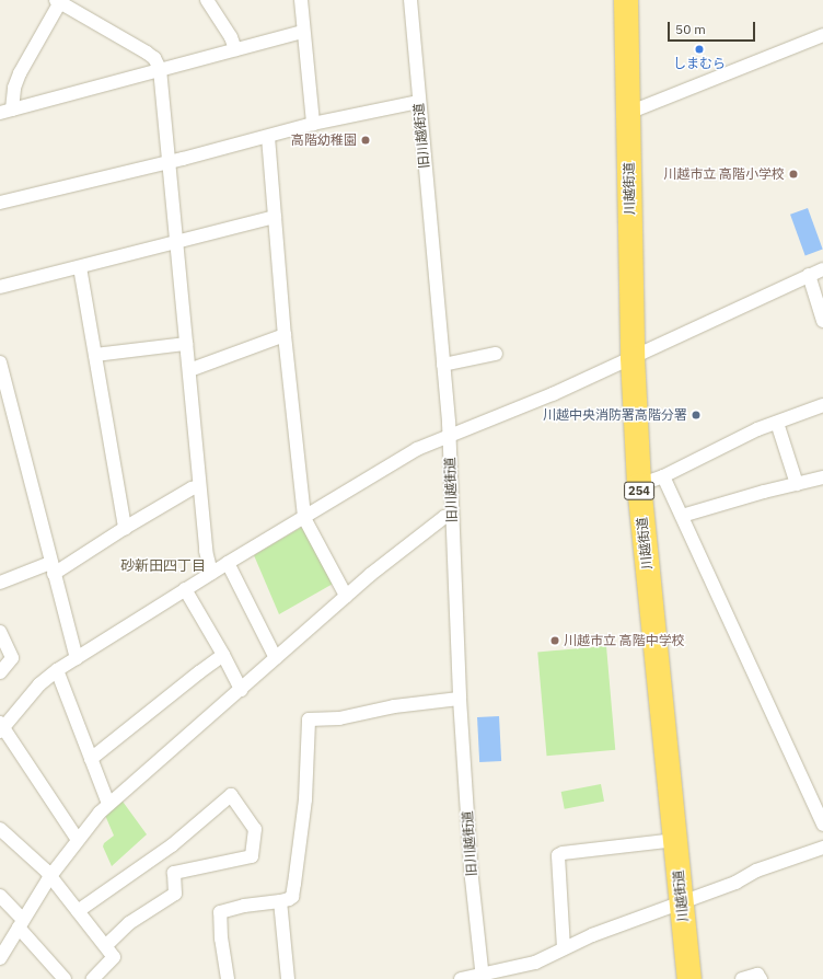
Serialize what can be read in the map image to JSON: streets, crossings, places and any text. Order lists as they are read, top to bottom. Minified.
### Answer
{"streets":{"highway":["川越街道","254"],"street":["旧川越街道"]},"districts":["砂新田四丁目"],"places":["しまむら","高階幼稚園","川越市立 高階小学校","川越中央消防署高階分署","川越市立 高階中学校"],"scale_bar":"50 m"}
